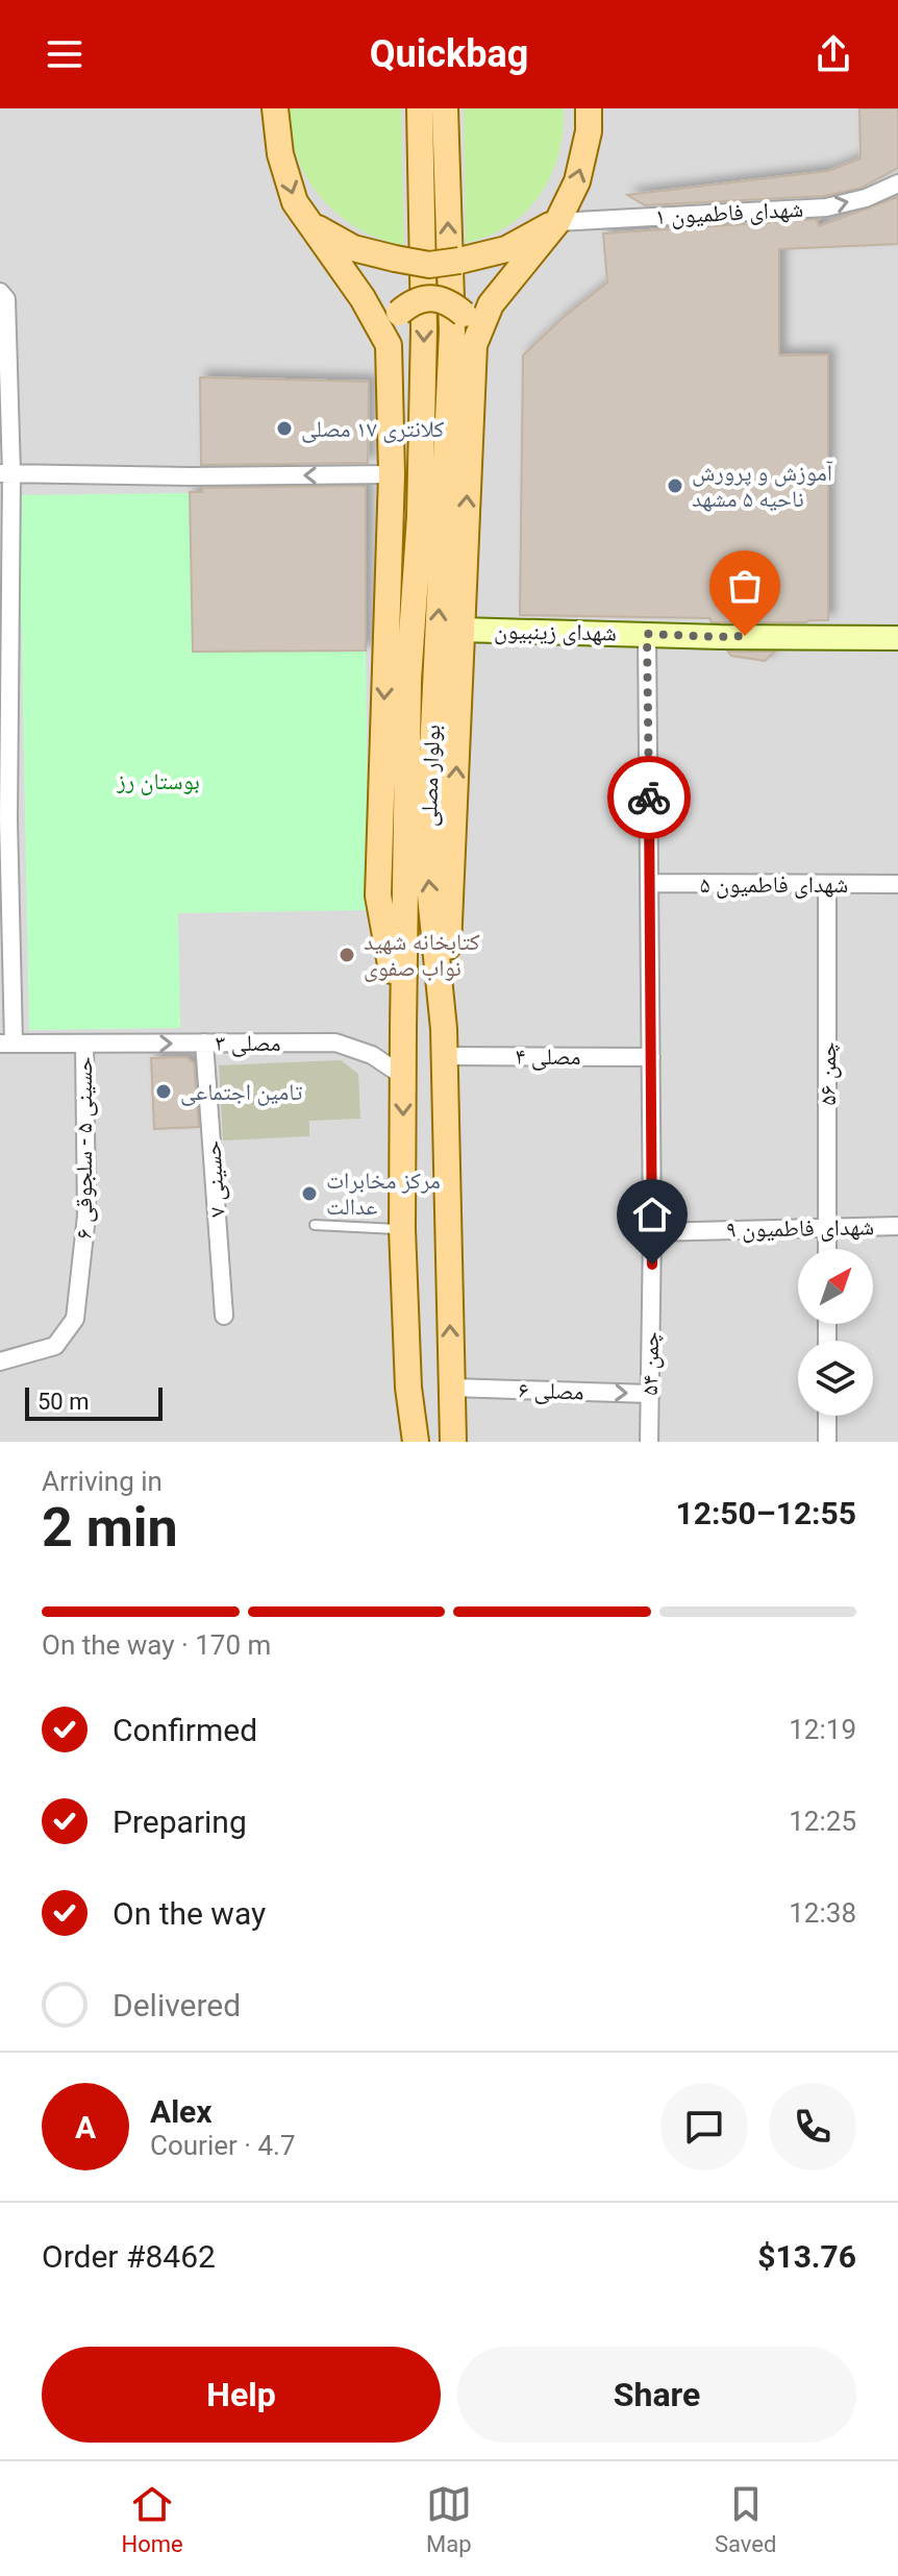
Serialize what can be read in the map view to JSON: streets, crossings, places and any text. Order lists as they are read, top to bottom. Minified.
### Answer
{"streets":{"main road":["بولوار مصلی"],"street":["شهدای فاطمیون ۱","شهدای زینبیون","شهدای فاطمیون ۵","مصلی ۳","مصلی ۴","چمن ۵۶","حسینی ۵ - سلجوقی ۶","حسینی ۷","شهدای فاطمیون ۹","چمن ۵۴","مصلی ۶"]},"crossings":[["شهدای زینبیون","چمن ۵۴"],["بولوار مصلی","مصلی ۳"],["بولوار مصلی","مصلی ۴"],["بولوار مصلی","مصلی ۶"],["شهدای فاطمیون ۵","چمن ۵۶"],["شهدای فاطمیون ۵","چمن ۵۴"],["مصلی ۳","حسینی ۵ - سلجوقی ۶"],["مصلی ۳","حسینی ۷"],["مصلی ۴","چمن ۵۴"],["چمن ۵۶","شهدای فاطمیون ۹"],["شهدای فاطمیون ۹","چمن ۵۴"],["چمن ۵۴","مصلی ۶"]],"one_way":["شهدای فاطمیون ۱","مصلی ۶"],"parks":["بوستان رز"],"places":["کلانتری ۱۷ مصلی","آموزش و پرورش ناحیه ۵ مشهد","کتابخانه شهید نواب صفوی","تامین اجتماعی","مرکز مخابرات عدالت"],"scale_bar":"50 m","north":"top right","page":{"header":"Quickbag","scale":"50 m","heading":["2 min","Arriving in","12:50–12:55"],"panel":["Alex","Courier · 4.7","Order #8462","$13.76"],"bar":"On the way · 170 m","list":[["Confirmed","12:19"],["Preparing","12:25"],["On the way","12:38"],"Delivered"],"round":"A","buttons":["Help","Share"],"tabs":["Home","Map","Saved"]}}
